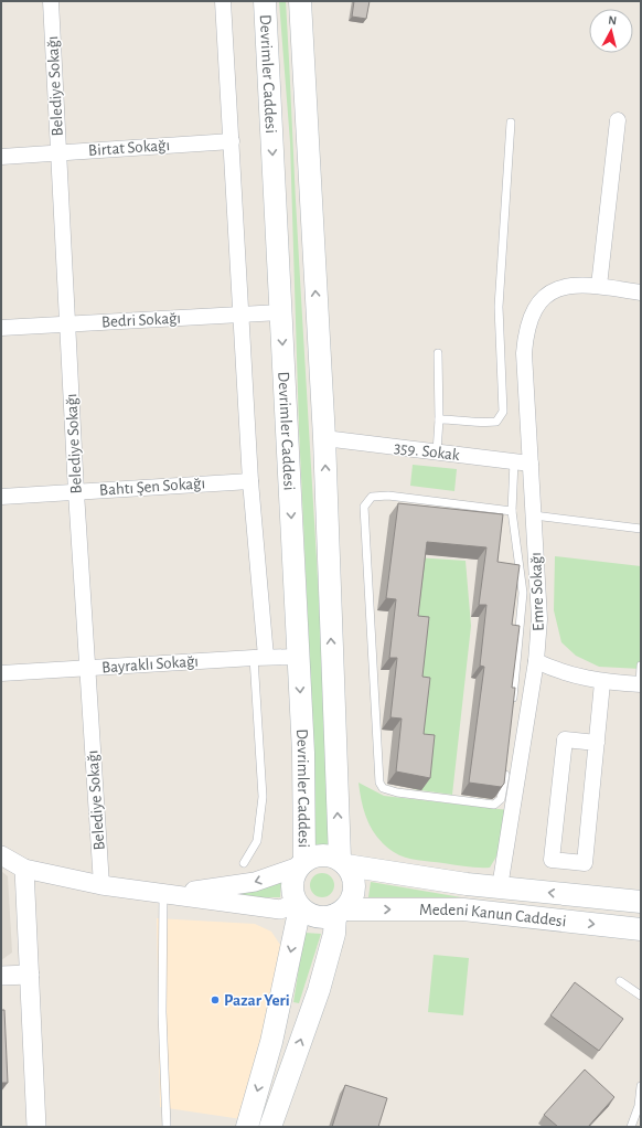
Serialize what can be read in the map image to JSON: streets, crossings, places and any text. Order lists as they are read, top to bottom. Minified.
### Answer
{"streets":{"main road":["Devrimler Caddesi","Medeni Kanun Caddesi"],"street":["Belediye Sokağı","Birtat Sokağı","Bedri Sokağı","359. Sokak","Bahtı Şen Sokağı","Emre Sokağı","Bayraklı Sokağı"]},"crossings":[["Devrimler Caddesi","Bedri Sokağı"],["Devrimler Caddesi","359. Sokak"],["Devrimler Caddesi","Bayraklı Sokağı"],["Devrimler Caddesi","Medeni Kanun Caddesi"],["Belediye Sokağı","Birtat Sokağı"],["Belediye Sokağı","Bedri Sokağı"],["Belediye Sokağı","Bahtı Şen Sokağı"],["Belediye Sokağı","Bayraklı Sokağı"],["359. Sokak","Emre Sokağı"],["Emre Sokağı","Medeni Kanun Caddesi"]],"places":["Pazar Yeri"],"north":"top"}
